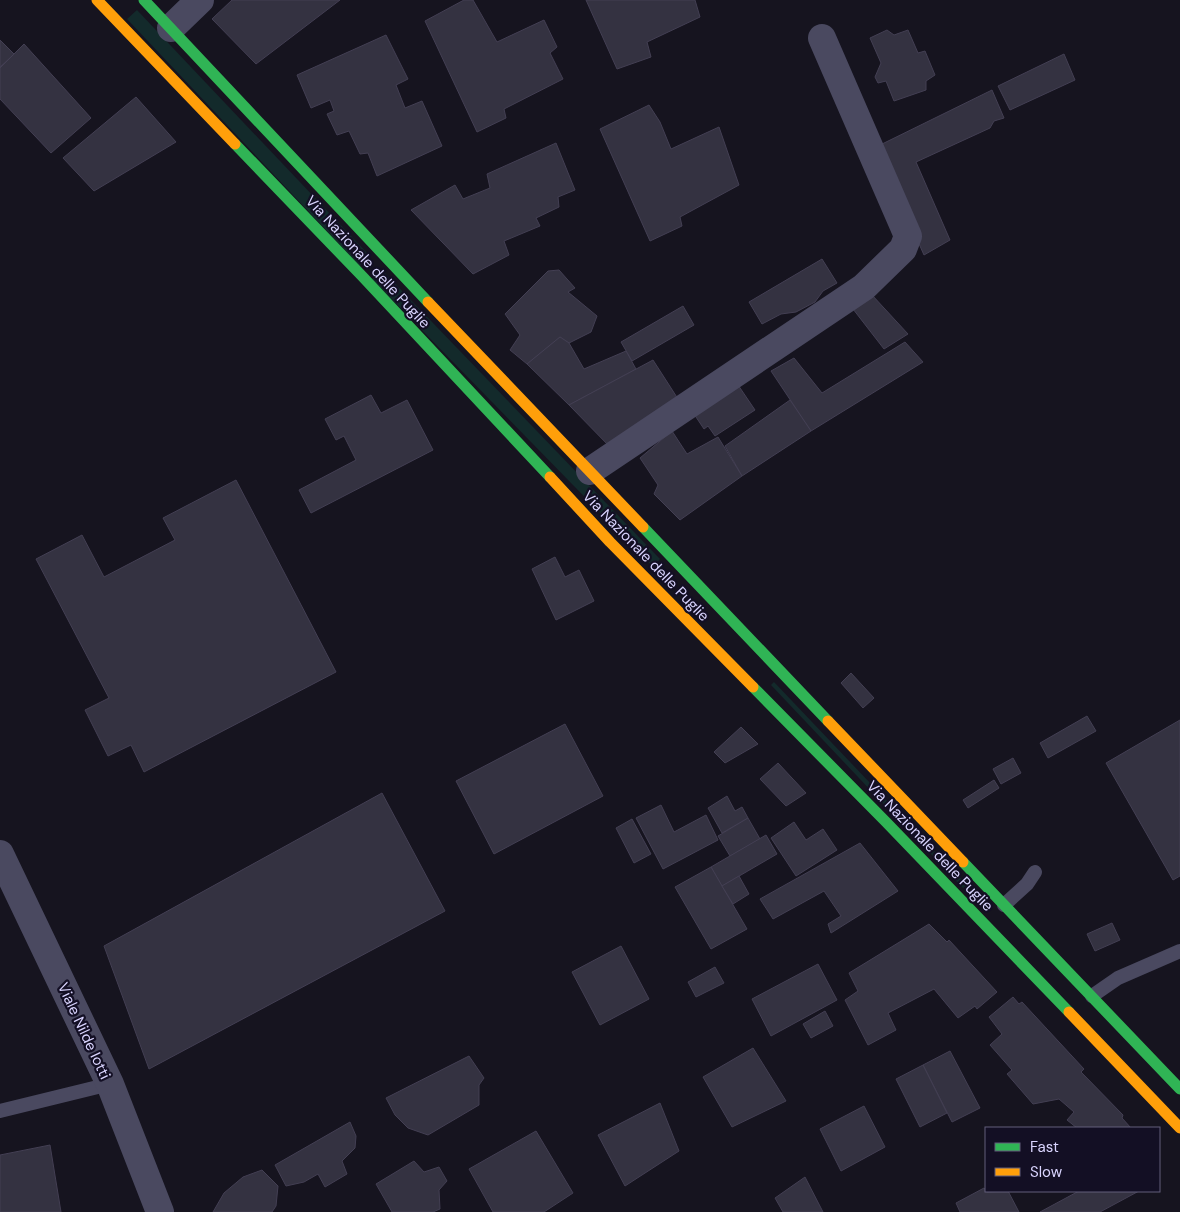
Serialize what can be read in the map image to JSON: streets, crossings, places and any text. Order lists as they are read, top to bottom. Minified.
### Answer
{"streets":{"main road":["Via Nazionale delle Puglie"],"street":["Viale Nilde Iotti"]},"legend":["Fast","Slow"]}
